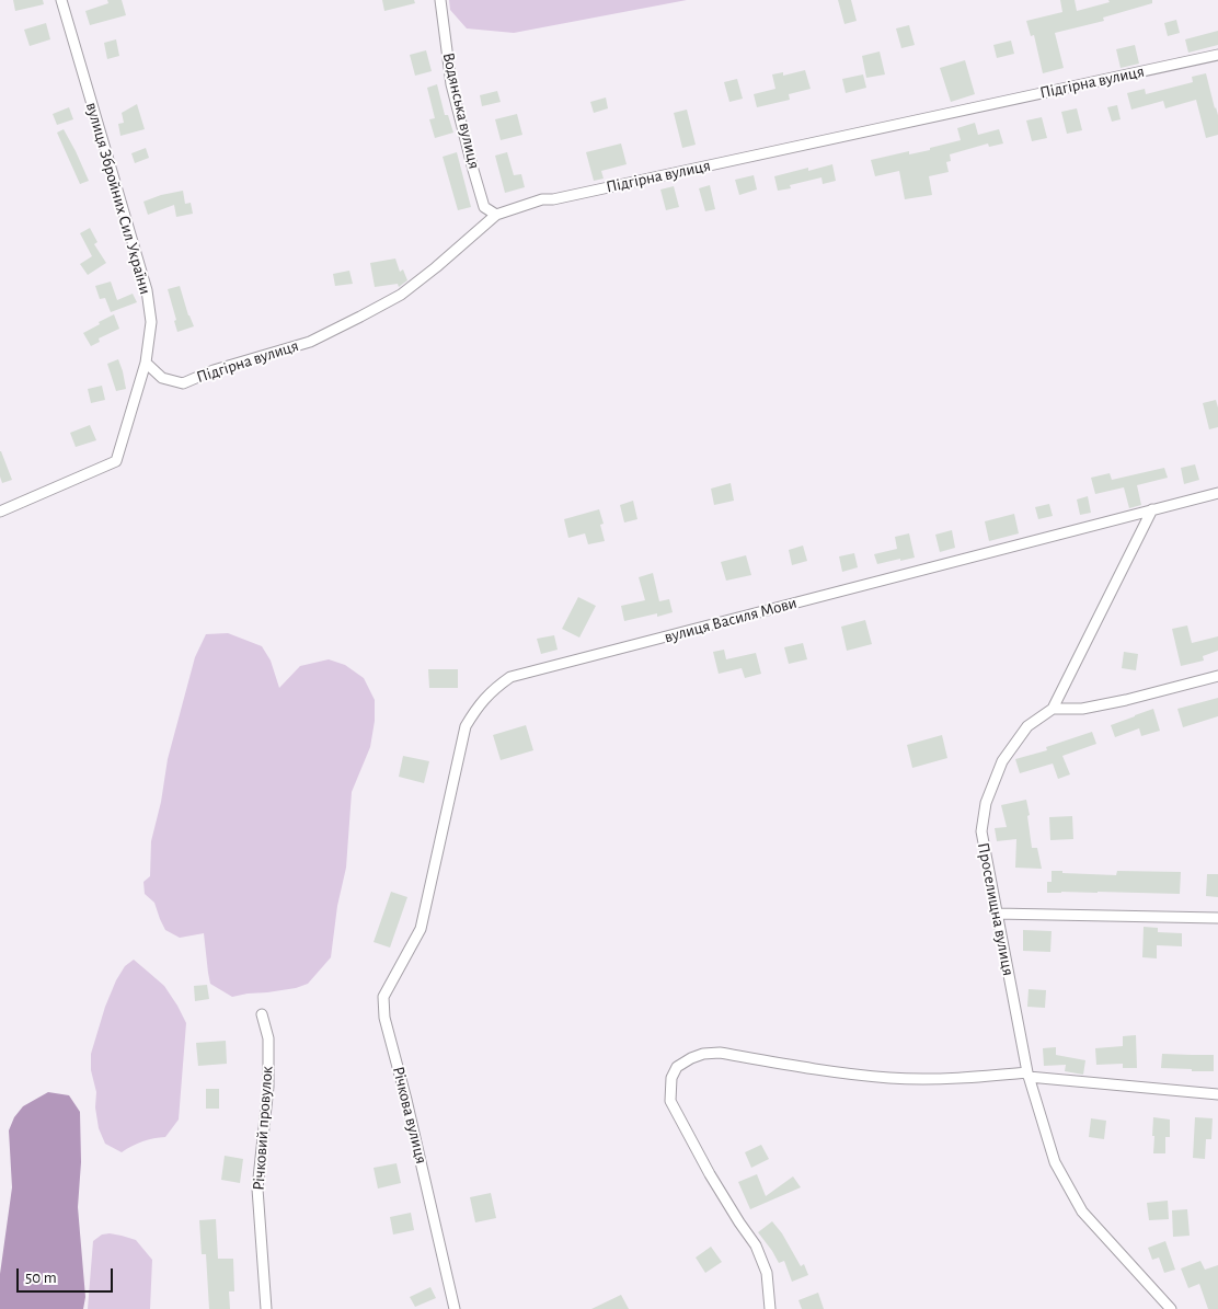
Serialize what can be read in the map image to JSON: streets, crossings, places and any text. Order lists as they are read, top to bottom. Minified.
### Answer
{"streets":{"street":["Підгірна вулиця","Водянська вулиця","вулиця Збройних Сил України","вулиця Василя Мови","Проселищна вулиця","Річкова вулиця","Річковий провулок"]},"crossings":[["Підгірна вулиця","Водянська вулиця"],["Підгірна вулиця","вулиця Збройних Сил України"],["вулиця Василя Мови","Проселищна вулиця"],["вулиця Василя Мови","Річкова вулиця"]],"scale_bar":"50 m"}
